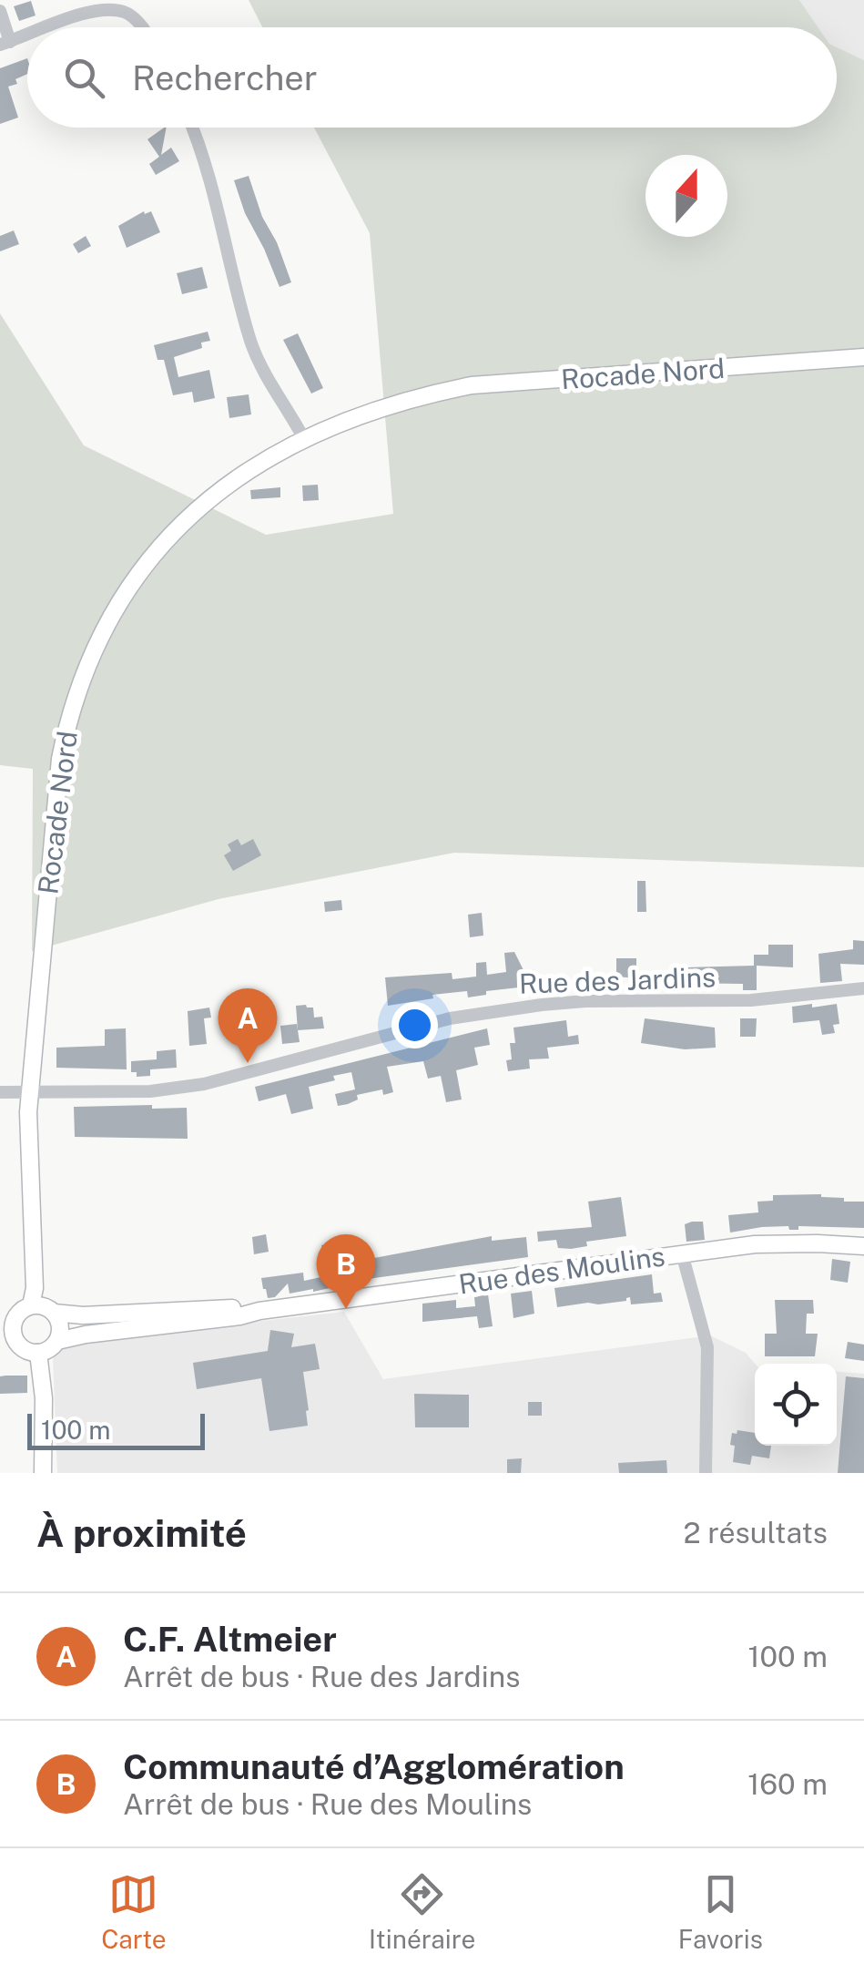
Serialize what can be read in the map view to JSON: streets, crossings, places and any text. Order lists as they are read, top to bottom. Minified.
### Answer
{"streets":{"main road":["Rocade Nord","Rue des Moulins"],"street":["Rue des Jardins"]},"crossings":[["Rocade Nord","Rue des Jardins"],["Rocade Nord","Rue des Moulins"]],"scale_bar":"100 m","north":"top","page":{"search":"Rechercher","pins":["A","B"],"scale":"100 m","heading":["À proximité","2 résultats"],"list":[{"mark":"A","name":"C.F. Altmeier","note":"Arrêt de bus · Rue des Jardins","value":"100 m"},{"mark":"B","name":"Communauté d’Agglomération","note":"Arrêt de bus · Rue des Moulins","value":"160 m"}],"nav":["Carte","Itinéraire","Favoris"]}}
